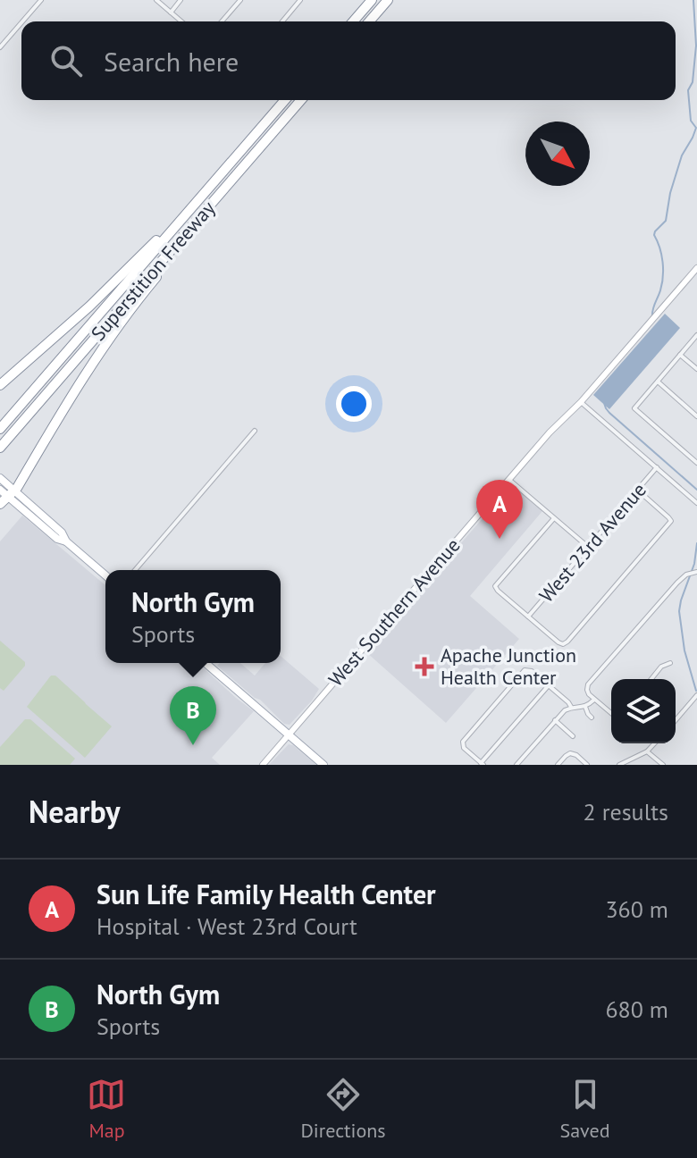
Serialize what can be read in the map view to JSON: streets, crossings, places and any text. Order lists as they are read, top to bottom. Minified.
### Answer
{"streets":{"highway":["Superstition Freeway"],"main road":["West Southern Avenue"],"street":["West 23rd Avenue"]},"places":{"health":["Apache Junction Health Center"]},"north":"bottom right","page":{"search":"Search here","pins":["A","B"],"popup":["North Gym","Sports"],"heading":["Nearby","2 results"],"list":[{"mark":"A","name":"Sun Life Family Health Center","note":"Hospital · West 23rd Court","value":"360 m"},{"mark":"B","name":"North Gym","note":"Sports","value":"680 m"}],"nav":["Map","Directions","Saved"]}}
